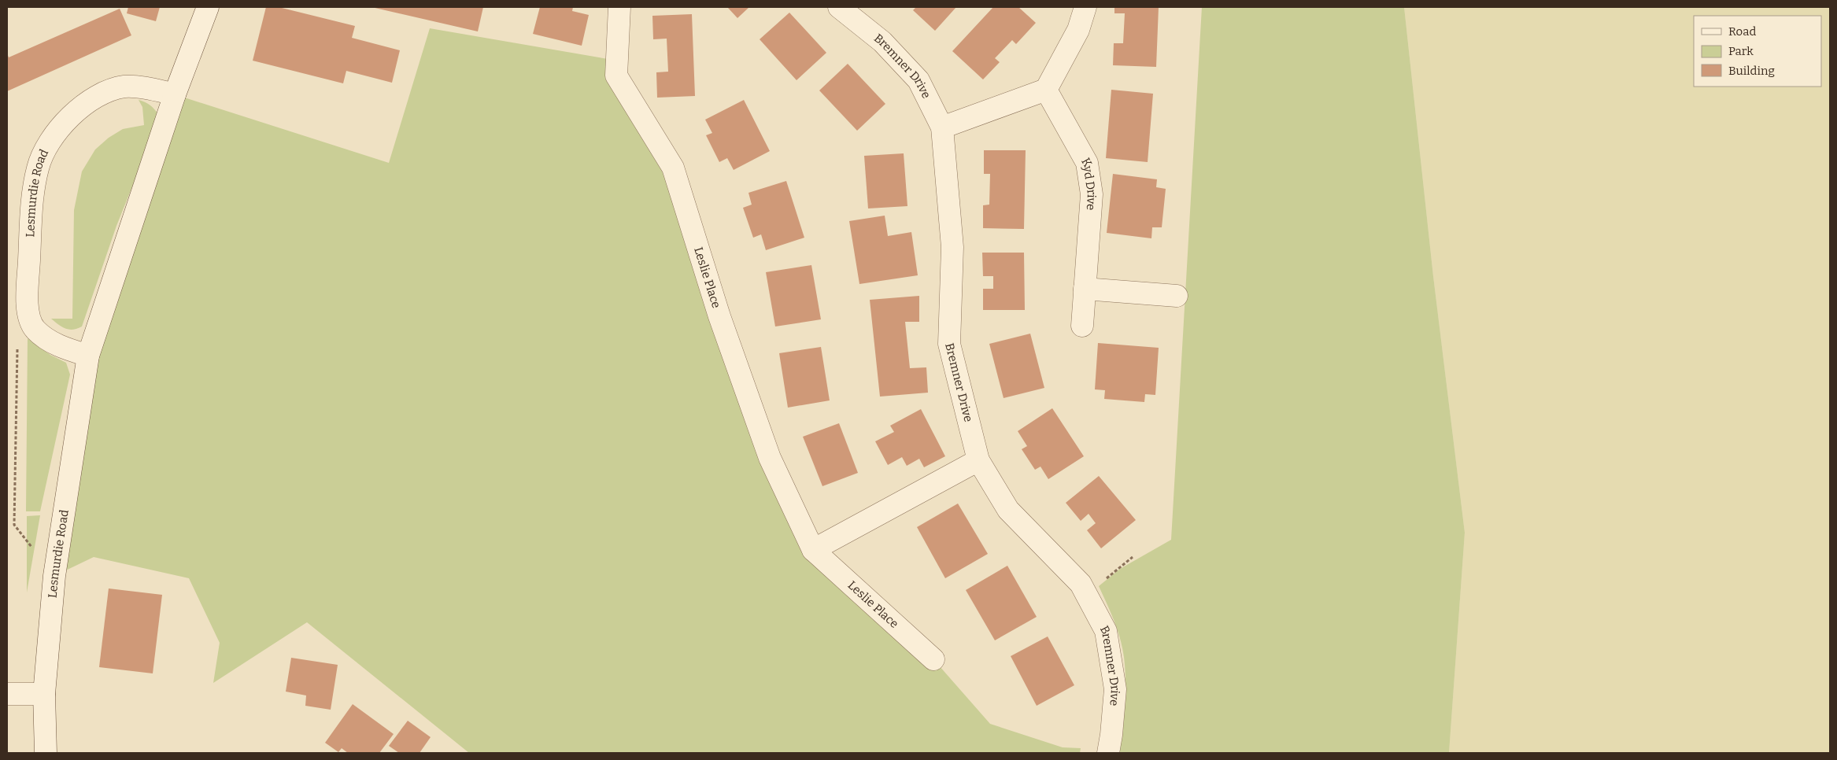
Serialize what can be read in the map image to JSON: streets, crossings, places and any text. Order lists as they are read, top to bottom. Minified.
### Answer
{"streets":{"street":["Bremner Drive","Kyd Drive","Lesmurdie Road","Leslie Place"]},"legend":["Road","Park","Building"]}
